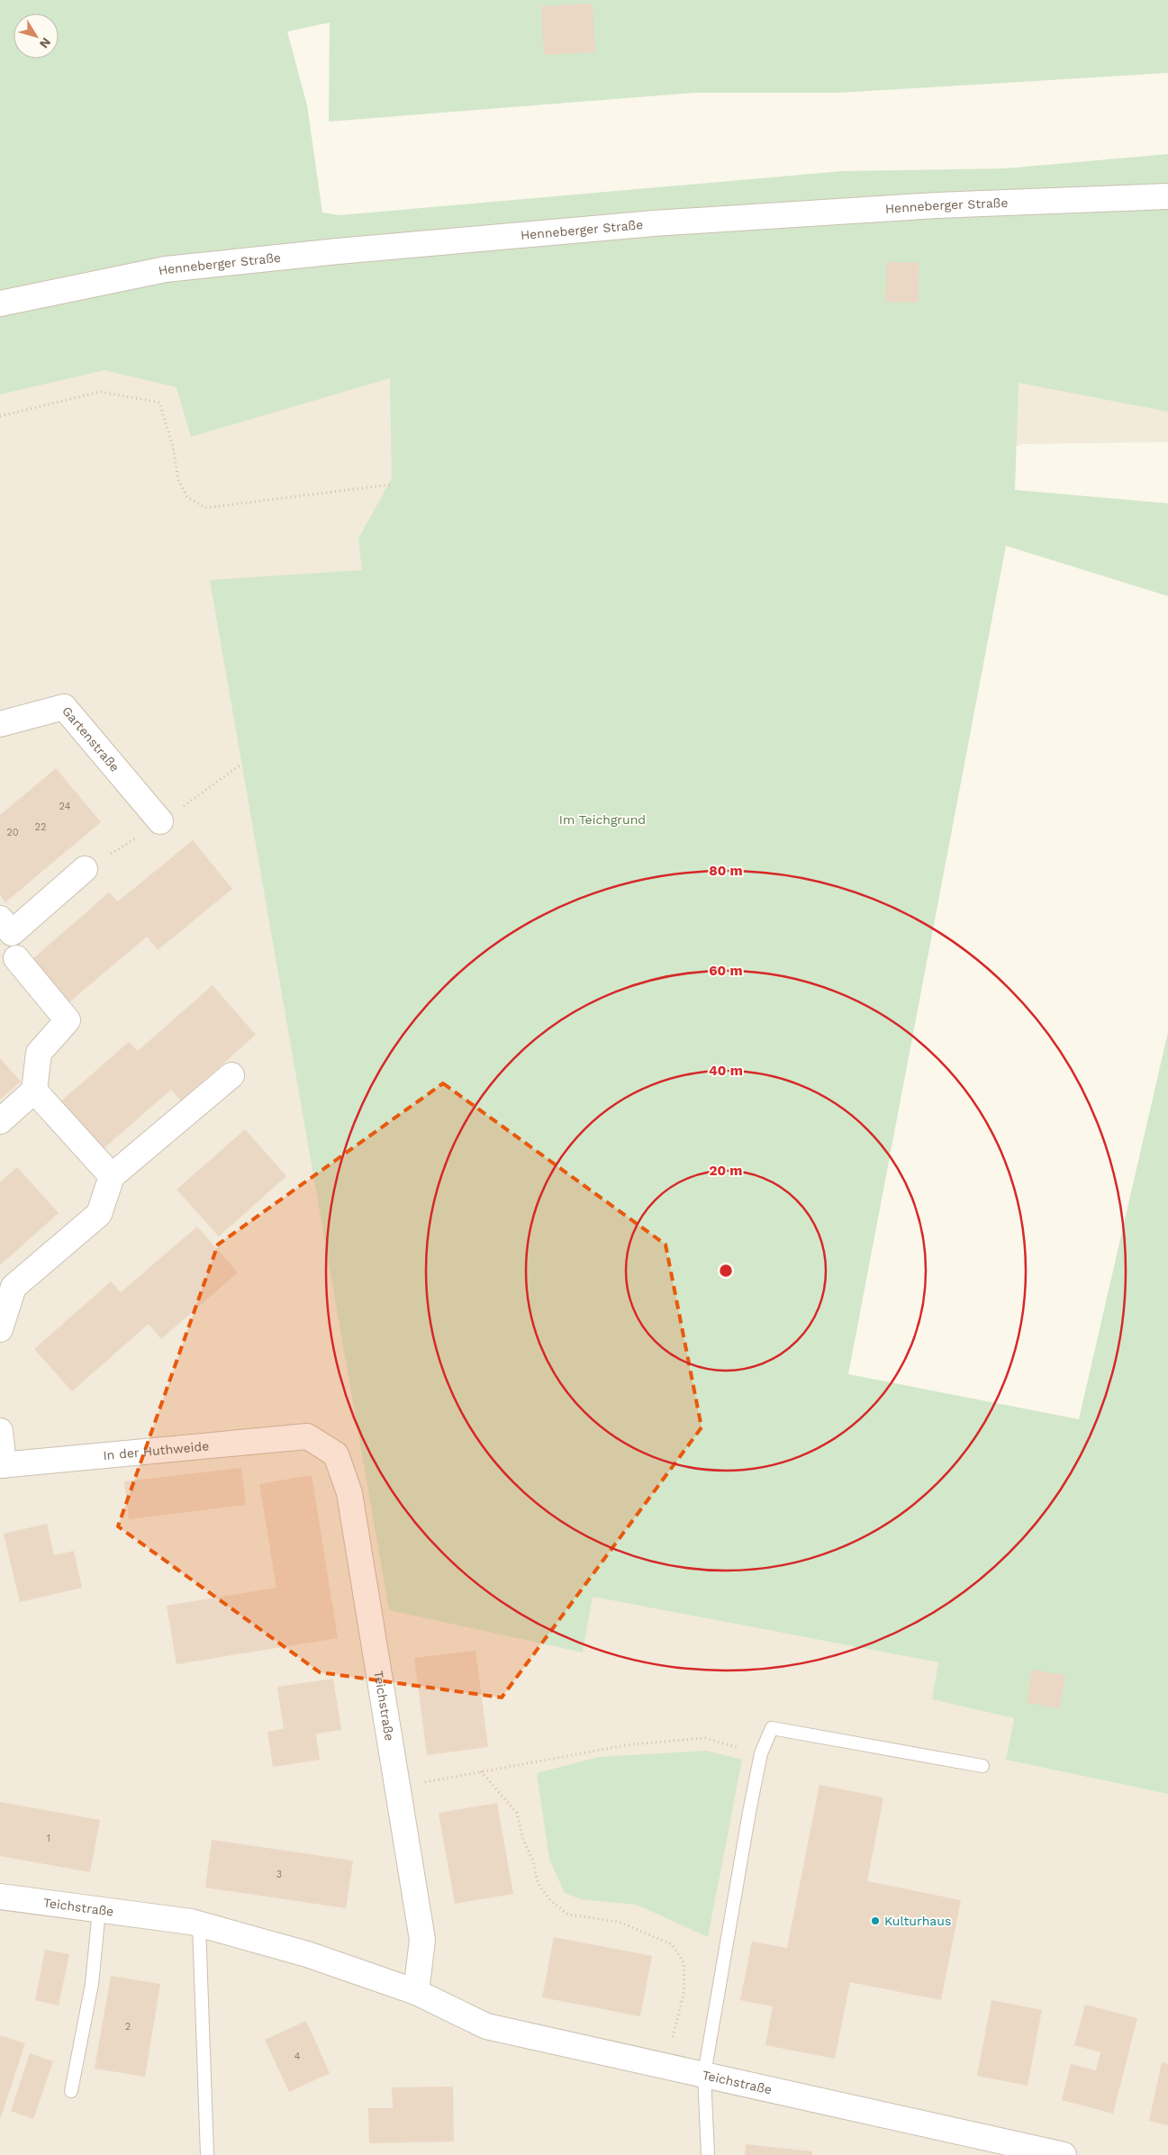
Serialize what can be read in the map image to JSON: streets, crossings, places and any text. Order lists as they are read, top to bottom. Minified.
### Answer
{"streets":{"street":["Henneberger Straße","Gartenstraße","In der Huthweide","Teichstraße"]},"crossings":[["In der Huthweide","Teichstraße"]],"parks":["Im Teichgrund"],"places":["Kulturhaus"],"house_numbers":["24","22","20","1","3","2","4"],"north":"bottom right","rings":["80 m","60 m","40 m","20 m"]}
